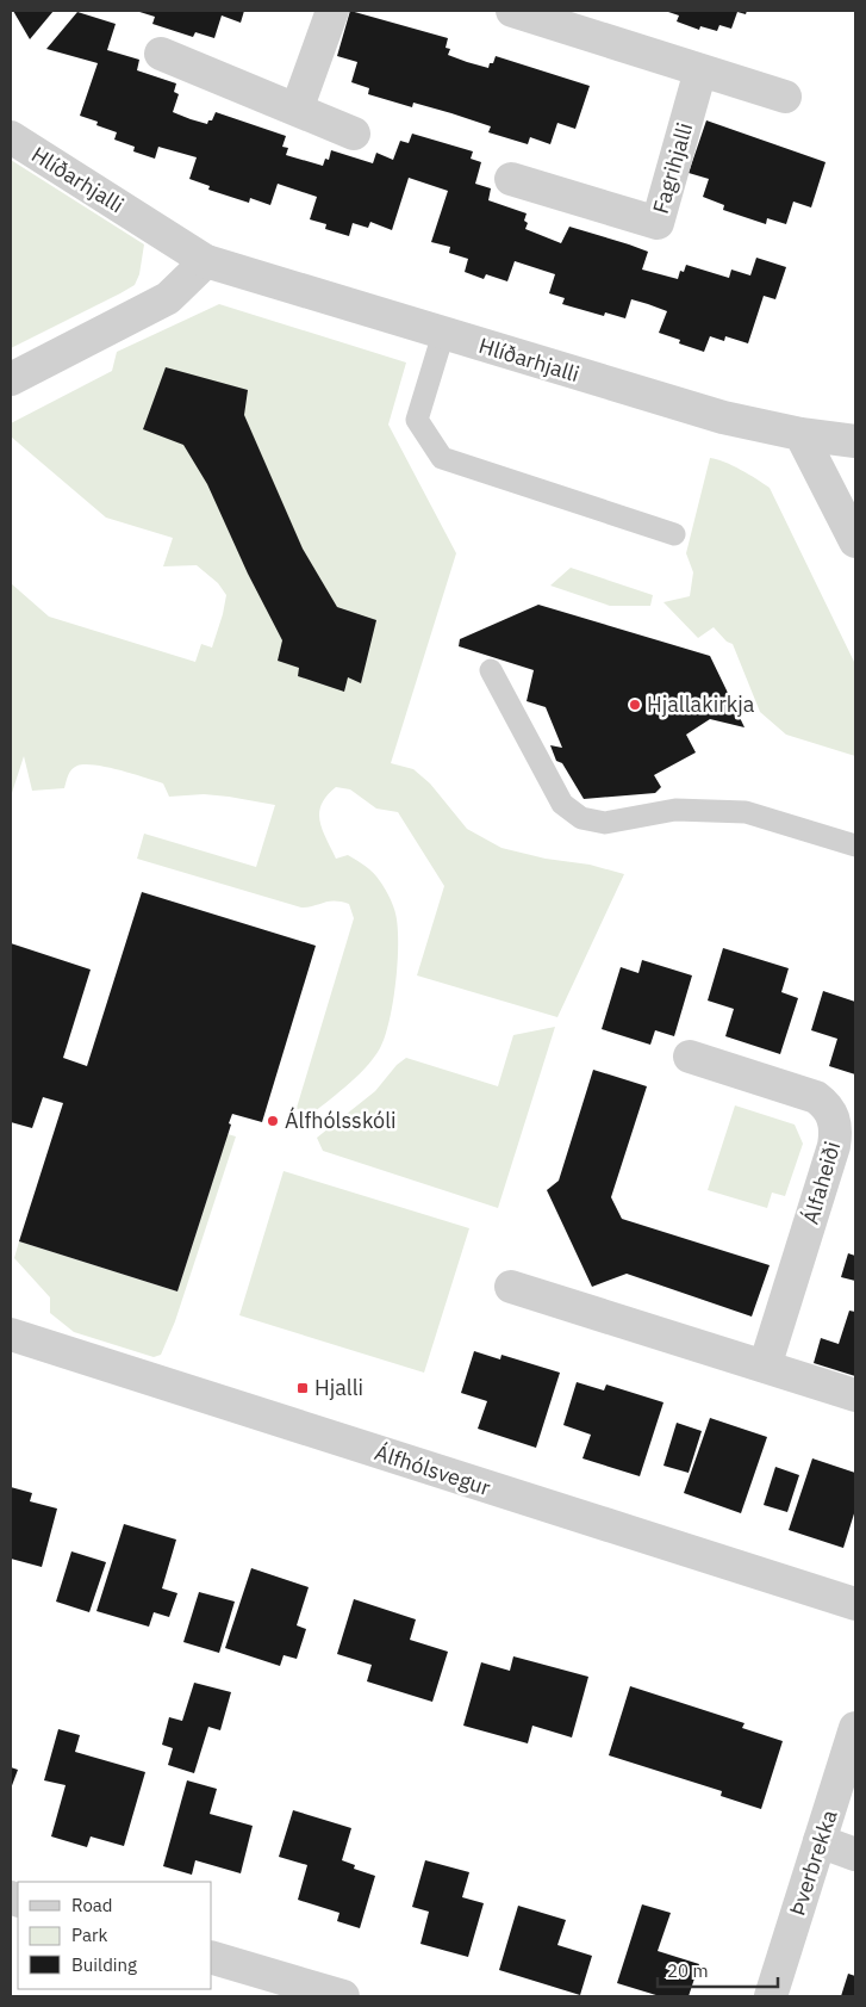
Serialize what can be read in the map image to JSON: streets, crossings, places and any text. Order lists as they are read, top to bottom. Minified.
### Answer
{"streets":{"street":["Fagrihjalli","Hlíðarhjalli","Álfaheiði","Álfhólsvegur","Þverbrekka"]},"places":{"other":["Hjallakirkja","Álfhólsskóli"],"transit":["Hjalli"]},"legend":["Road","Park","Building"],"scale_bar":"20 m"}
